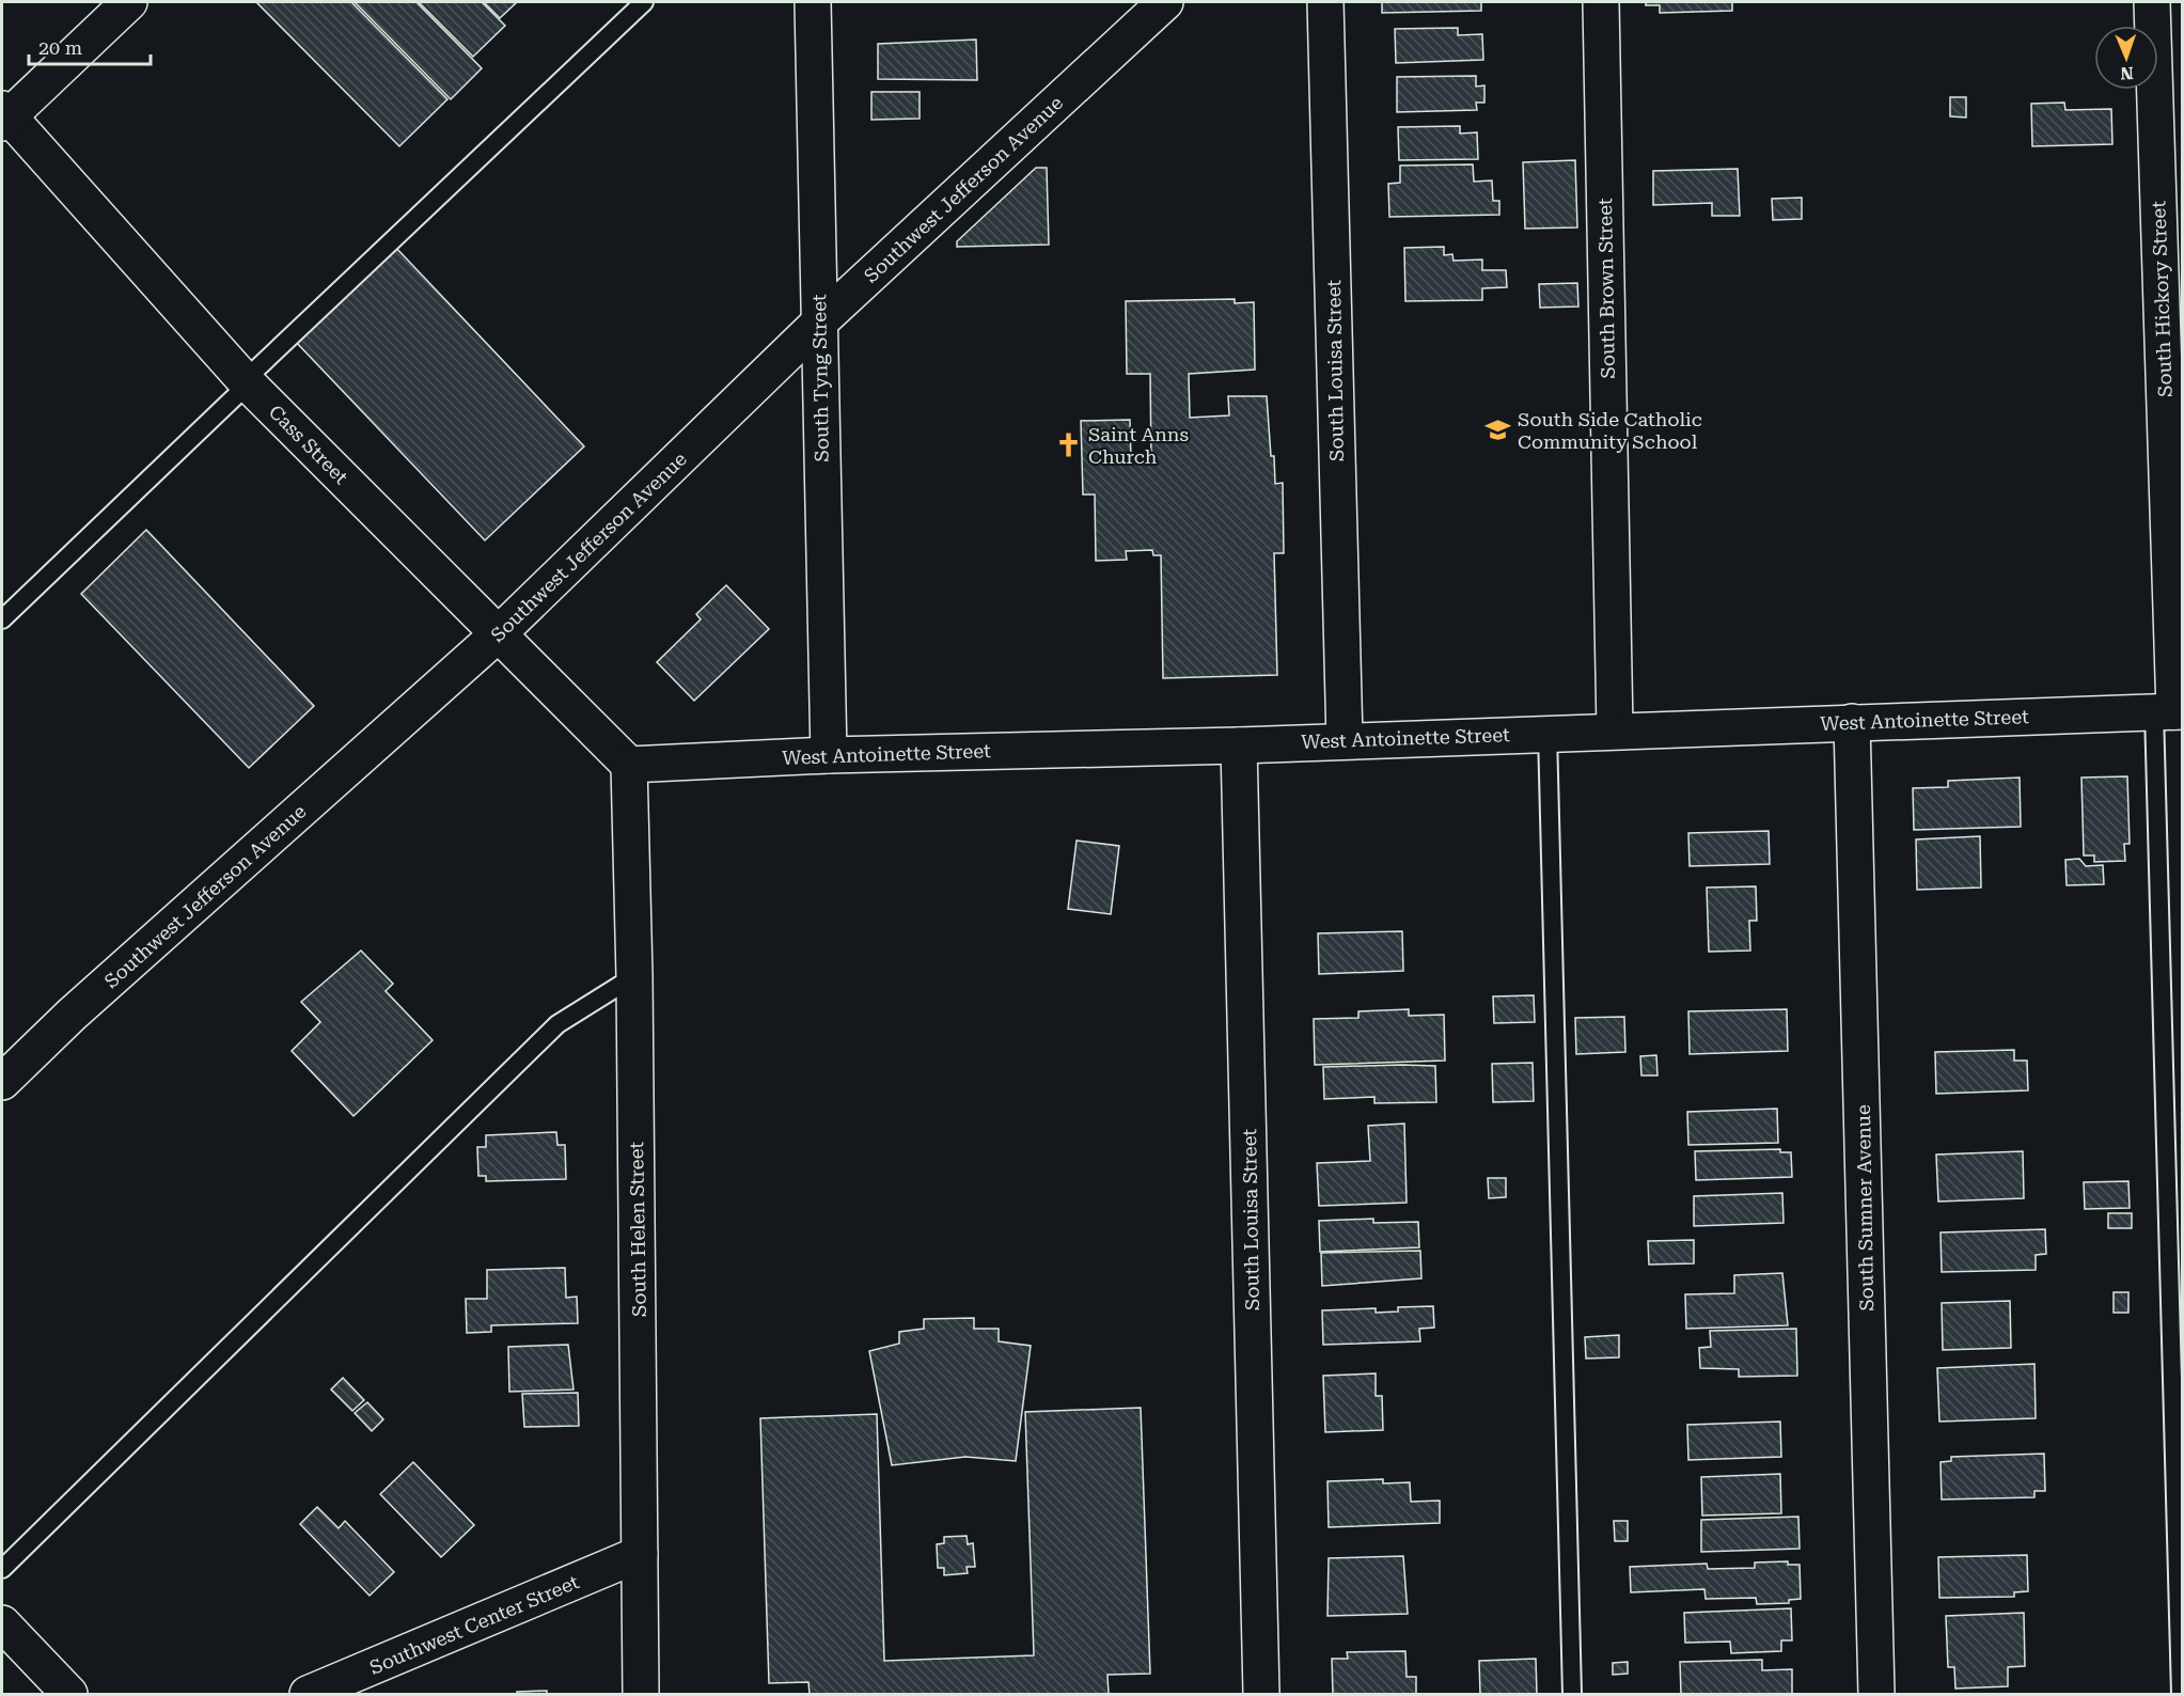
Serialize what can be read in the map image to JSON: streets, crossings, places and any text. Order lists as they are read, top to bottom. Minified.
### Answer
{"streets":{"street":["Southwest Jefferson Avenue","South Brown Street","South Hickory Street","South Louisa Street","South Tyng Street","Cass Street","West Antoinette Street","South Sumner Avenue","South Helen Street","Southwest Center Street"]},"crossings":[["Southwest Jefferson Avenue","South Tyng Street"],["Southwest Jefferson Avenue","Cass Street"],["South Brown Street","West Antoinette Street"],["South Hickory Street","West Antoinette Street"],["South Louisa Street","West Antoinette Street"],["South Tyng Street","West Antoinette Street"],["Cass Street","West Antoinette Street"],["Cass Street","South Helen Street"],["West Antoinette Street","South Sumner Avenue"],["West Antoinette Street","South Helen Street"],["South Helen Street","Southwest Center Street"]],"places":{"school or university":["South Side Catholic Community School"],"church":["Saint Anns Church"]},"scale_bar":"20 m","north":"bottom"}
